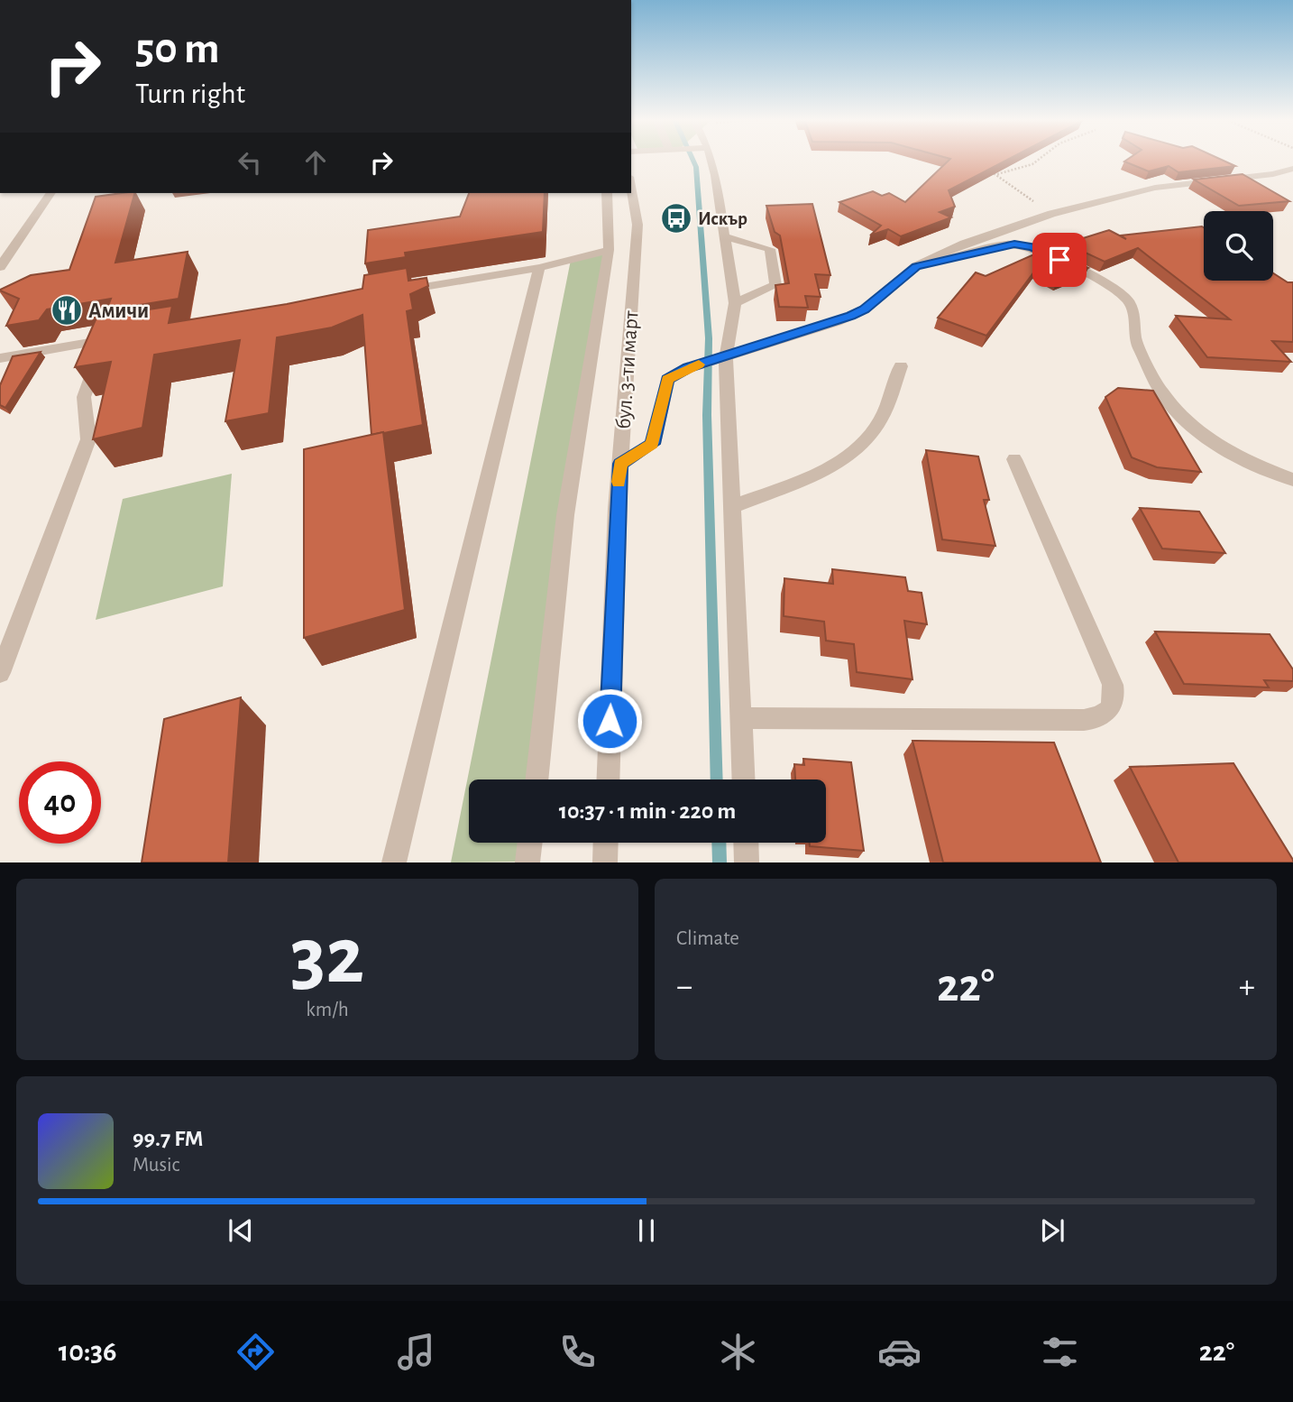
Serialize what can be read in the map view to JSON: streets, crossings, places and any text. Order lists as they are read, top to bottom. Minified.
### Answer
{"streets":{"street":["бул. 3-ти март"]},"places":{"bus stop":["Искър"],"restaurant":["Амичи"]},"page":{"turn":["50 m","Turn right"],"limit":"40","trip":"10:37 · 1 min · 220 m","tile":[["32","km/h"],"Climate"],"heat":["−","22°","+"],"song":["99.7 FM","Music"],"tabs":["10:36","22°"]}}
